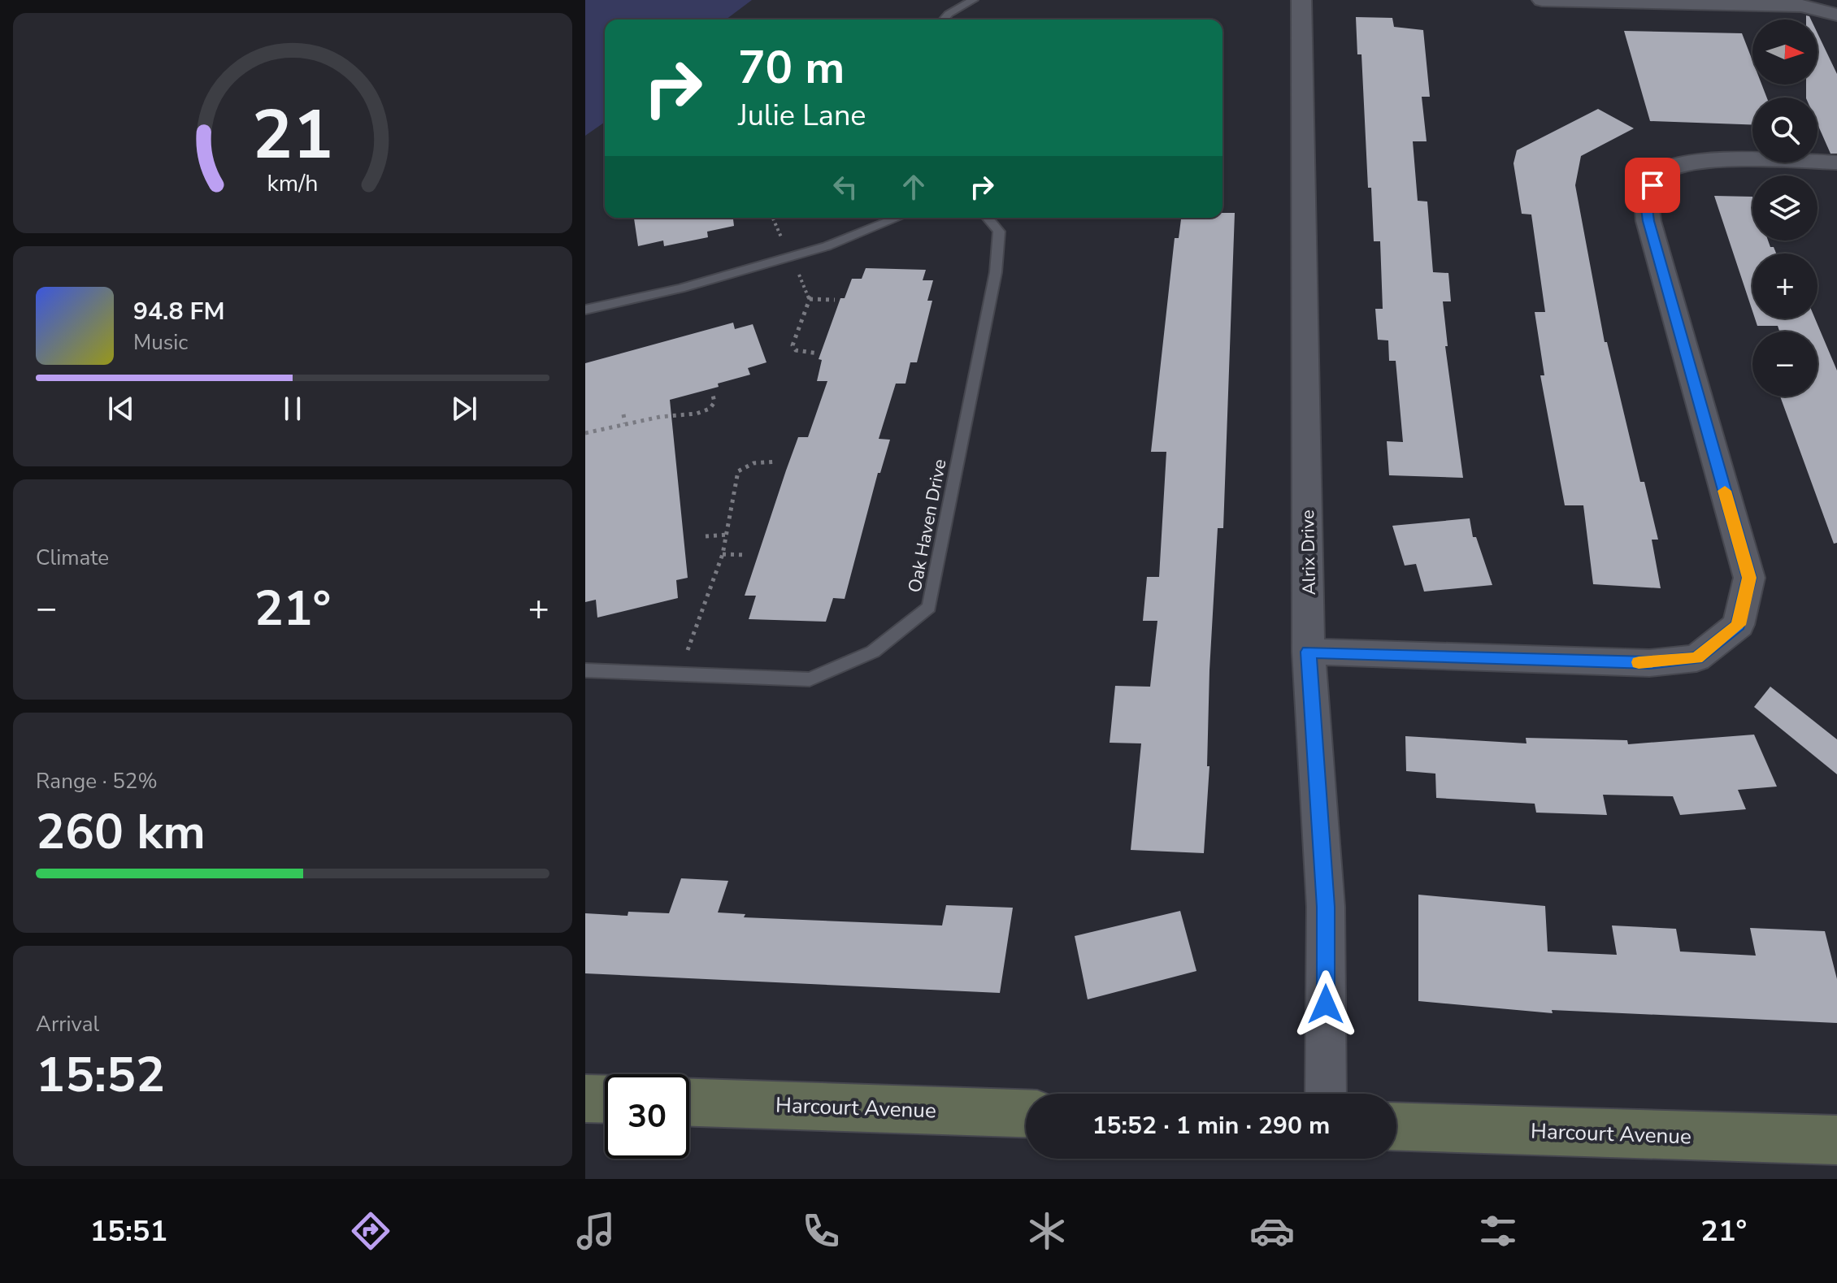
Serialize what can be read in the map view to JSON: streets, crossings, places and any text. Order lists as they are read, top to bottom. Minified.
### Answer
{"streets":{"street":["Alrix Drive","Harcourt Avenue"],"lane":["Oak Haven Drive"]},"north":"right","page":{"map_buttons":["+","−"],"turn":["70 m","Julie Lane"],"song":["94.8 FM","Music"],"tile":["Climate",["Range · 52%","260 km"],["Arrival","15:52"]],"heat":["−","21°","+"],"limit":"30","trip":"15:52 · 1 min · 290 m","tabs":["15:51","21°"],"gauge":["21","km/h"]}}
